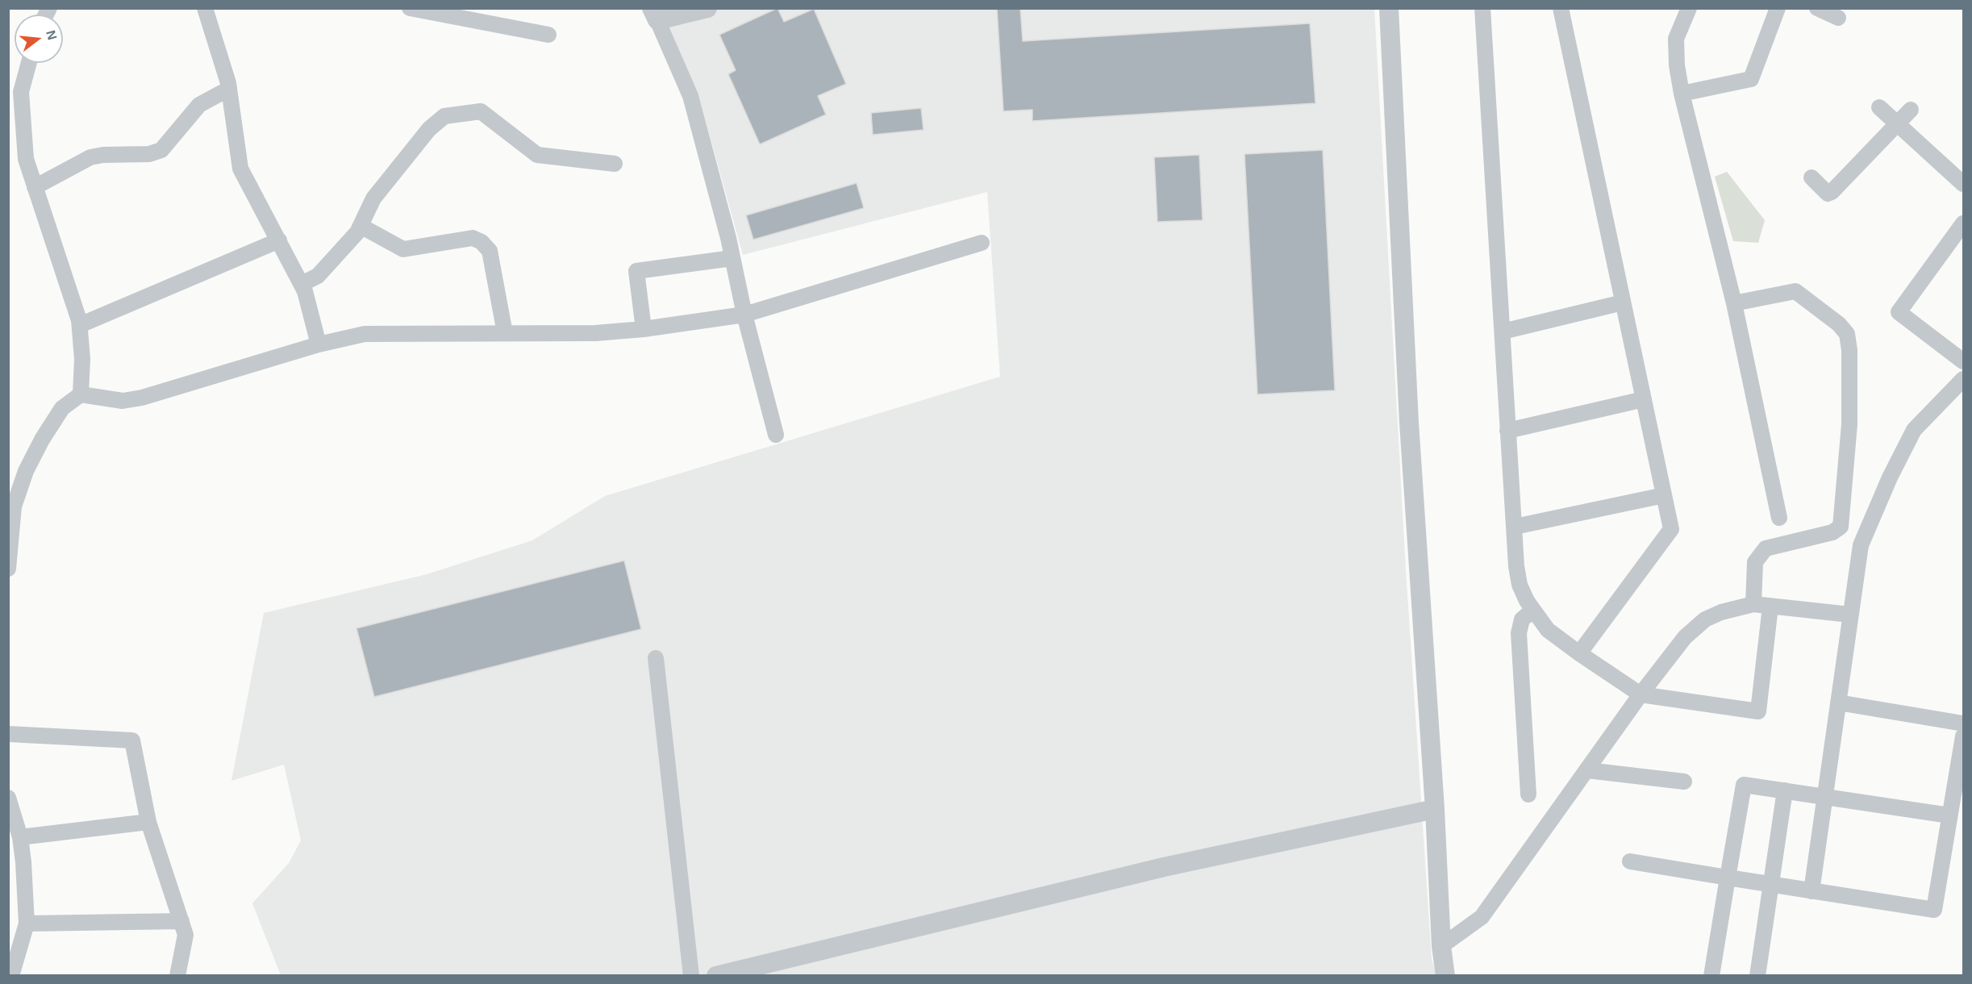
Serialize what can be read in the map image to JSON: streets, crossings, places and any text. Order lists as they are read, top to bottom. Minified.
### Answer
{"north":"right"}
